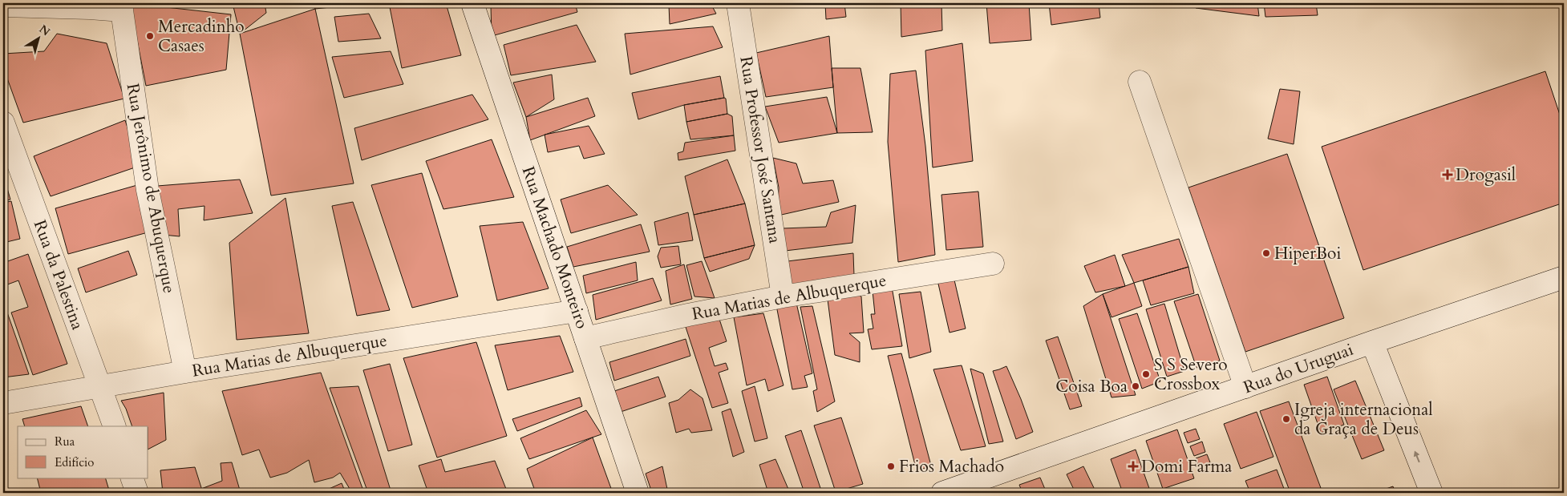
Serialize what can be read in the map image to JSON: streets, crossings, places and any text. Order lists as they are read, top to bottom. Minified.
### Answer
{"streets":{"street":["Rua Professor José Santana","Rua Jerônimo de Abuquerque","Rua Machado Monteiro","Rua da Palestina","Rua Matias de Albuquerque","Rua do Uruguai"]},"crossings":[["Rua Professor José Santana","Rua Matias de Albuquerque"],["Rua Jerônimo de Abuquerque","Rua Matias de Albuquerque"],["Rua Machado Monteiro","Rua Matias de Albuquerque"],["Rua da Palestina","Rua Matias de Albuquerque"]],"places":{"other":["Mercadinho Casaes","HiperBoi","S S Severo Crossbox","Coisa Boa","Igreja internacional da Graça de Deus","Frios Machado"],"health":["Drogasil","Domi Farma"]},"legend":["Rua","Edifício"],"north":"top right"}
